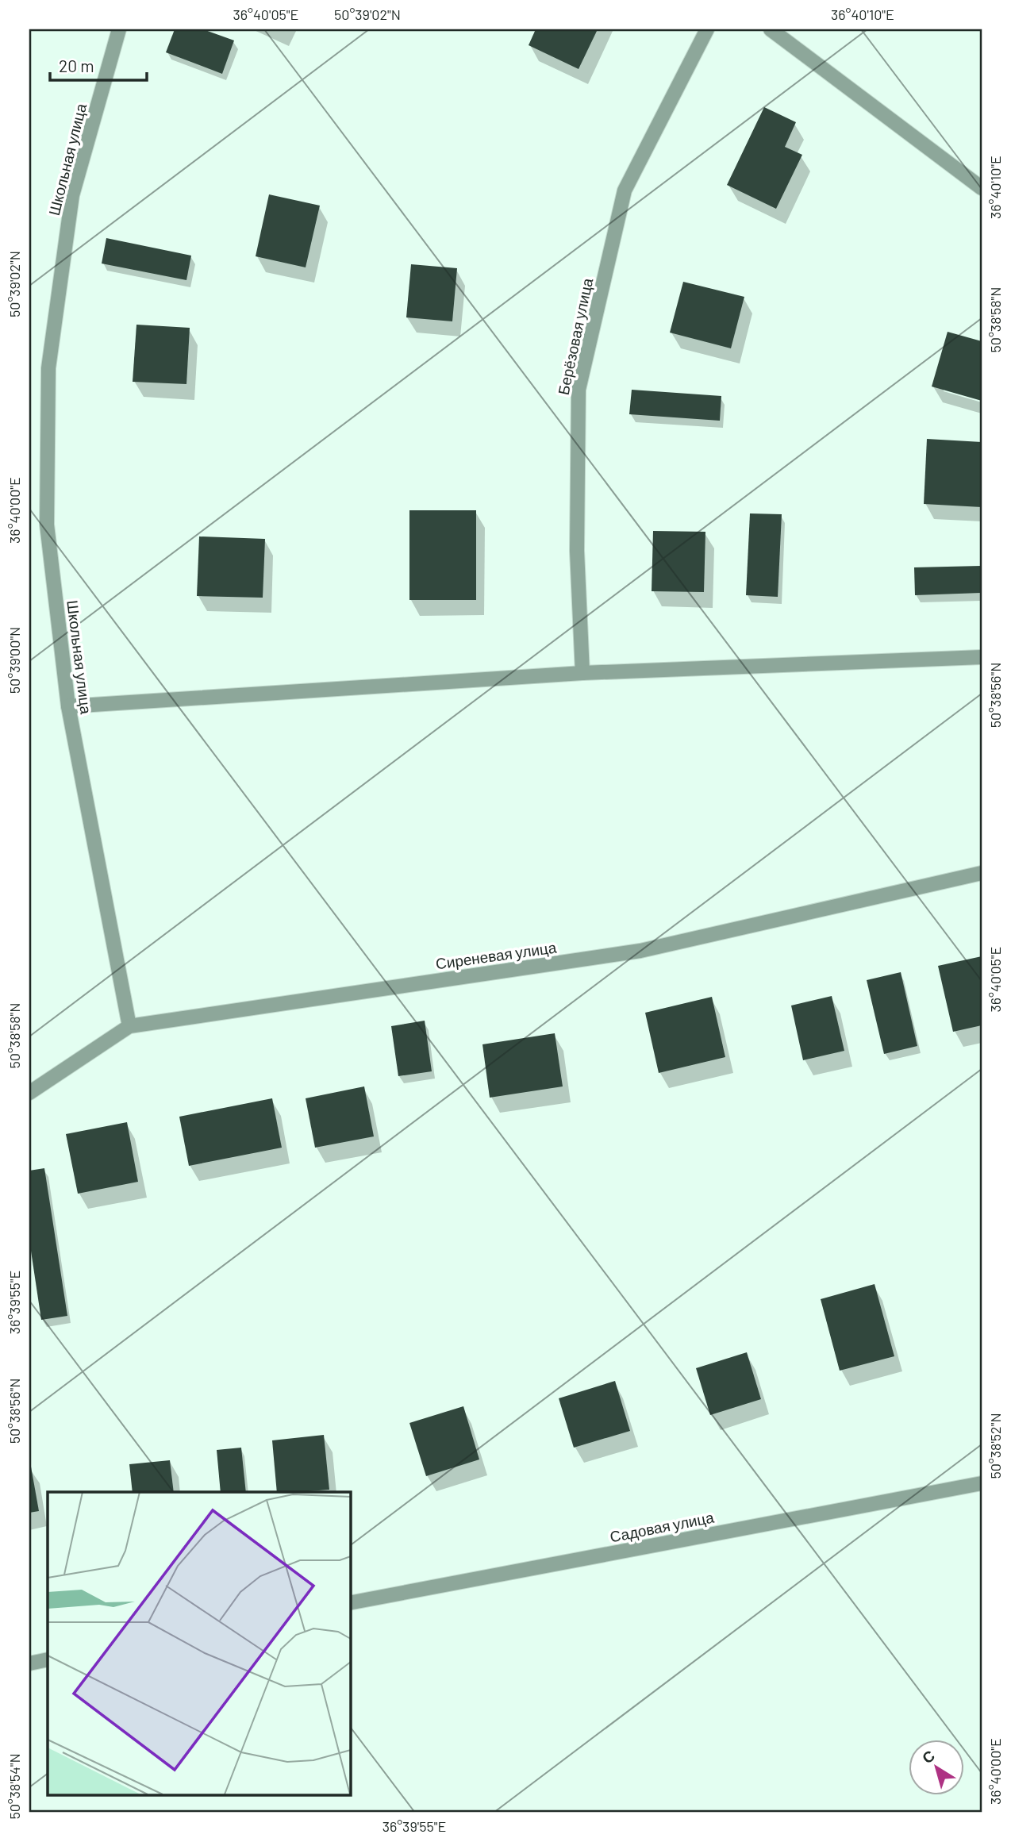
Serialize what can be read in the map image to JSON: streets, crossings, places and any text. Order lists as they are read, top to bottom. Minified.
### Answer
{"streets":{"street":["Школьная улица","Берёзовая улица","Сиреневая улица","Садовая улица"]},"crossings":[["Школьная улица","Сиреневая улица"]],"scale_bar":"20 m","north":"top left","coordinates":["36°40'05\"E","50°39'02\"N","36°40'10\"E","50°38'58\"N","36°40'00\"E","50°39'00\"N","50°38'56\"N","36°39'55\"E","50°38'52\"N","50°38'54\"N"]}
